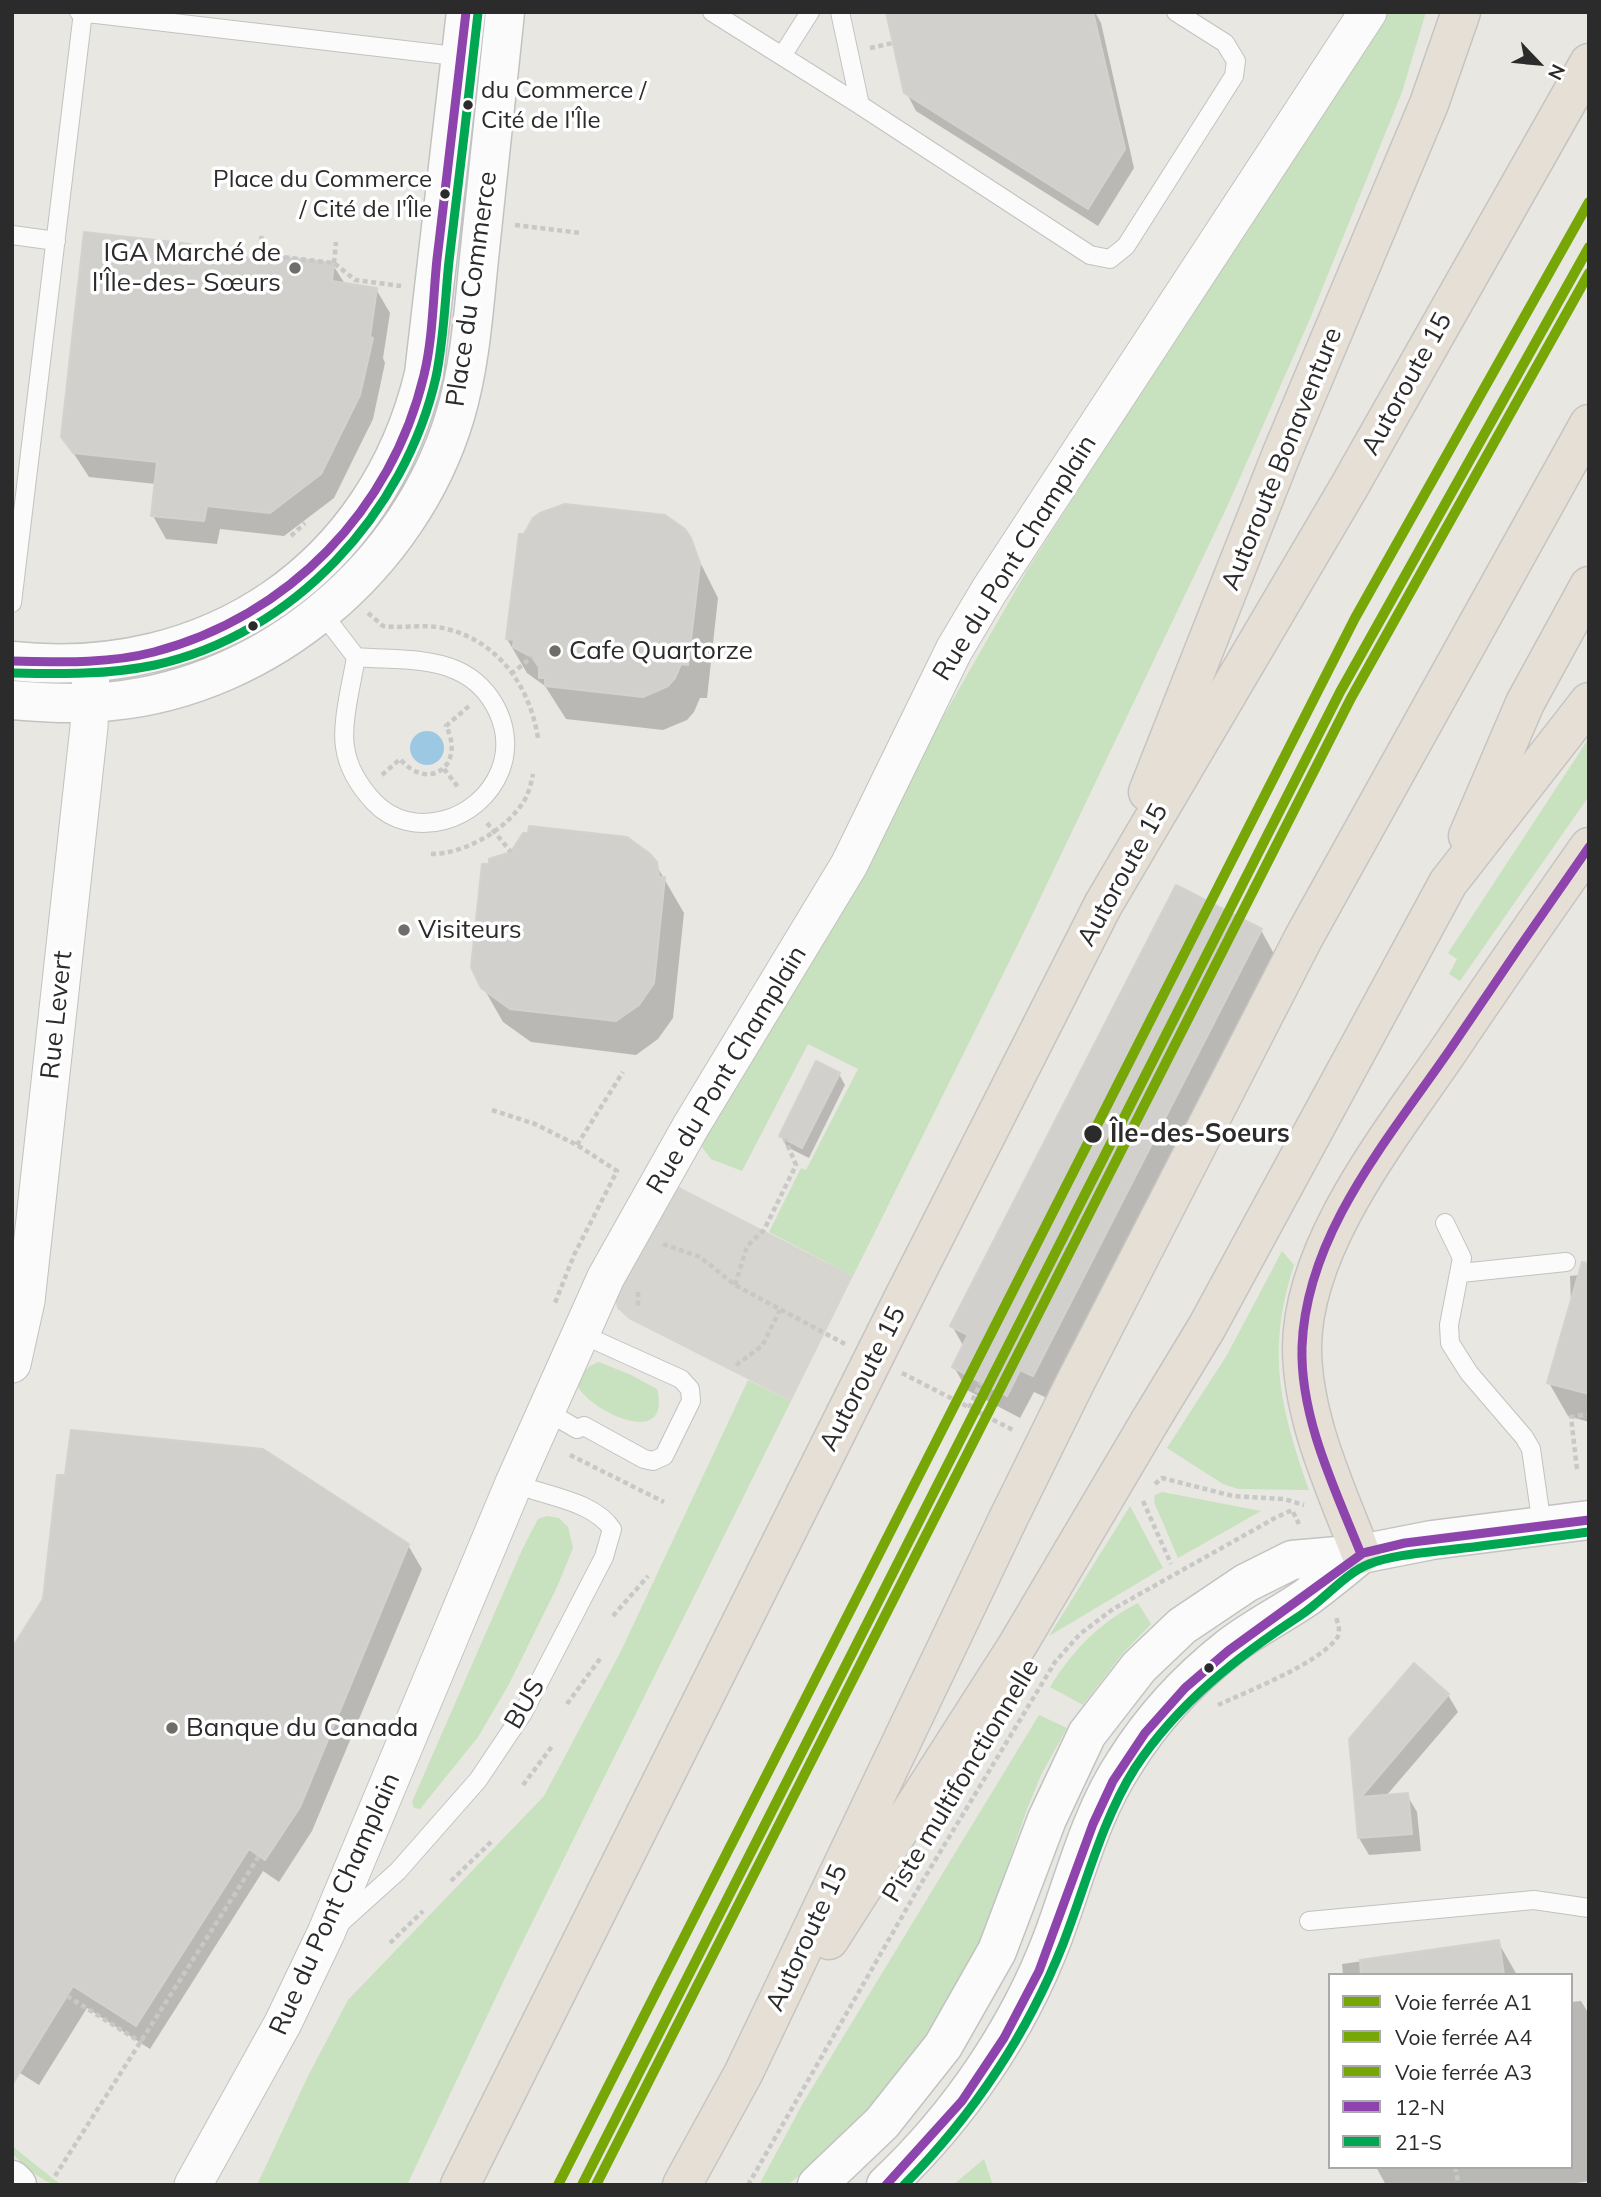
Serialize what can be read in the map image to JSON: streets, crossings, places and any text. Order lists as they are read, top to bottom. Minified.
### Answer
{"streets":{"highway":["Autoroute 15","Autoroute Bonaventure"],"street":["Place du Commerce","Rue du Pont Champlain","Rue Levert"],"lane":["BUS"],"path":["Piste multifonctionnelle"]},"crossings":[["Place du Commerce","Rue Levert"],["Autoroute 15","Autoroute Bonaventure"],["Rue du Pont Champlain","BUS"]],"places":["du Commerce / Cité de l'Île","Place du Commerce / Cité de l'Île","IGA Marché de l'Île-des- Sœurs","Cafe Quartorze","Visiteurs","Île-des-Soeurs","Banque du Canada"],"lines":["transit line 12-N","transit line 21-S","rail line A1","rail line A4","rail line A3"],"legend":["Voie ferrée A1","Voie ferrée A4","Voie ferrée A3","12-N","21-S"],"north":"bottom right"}
